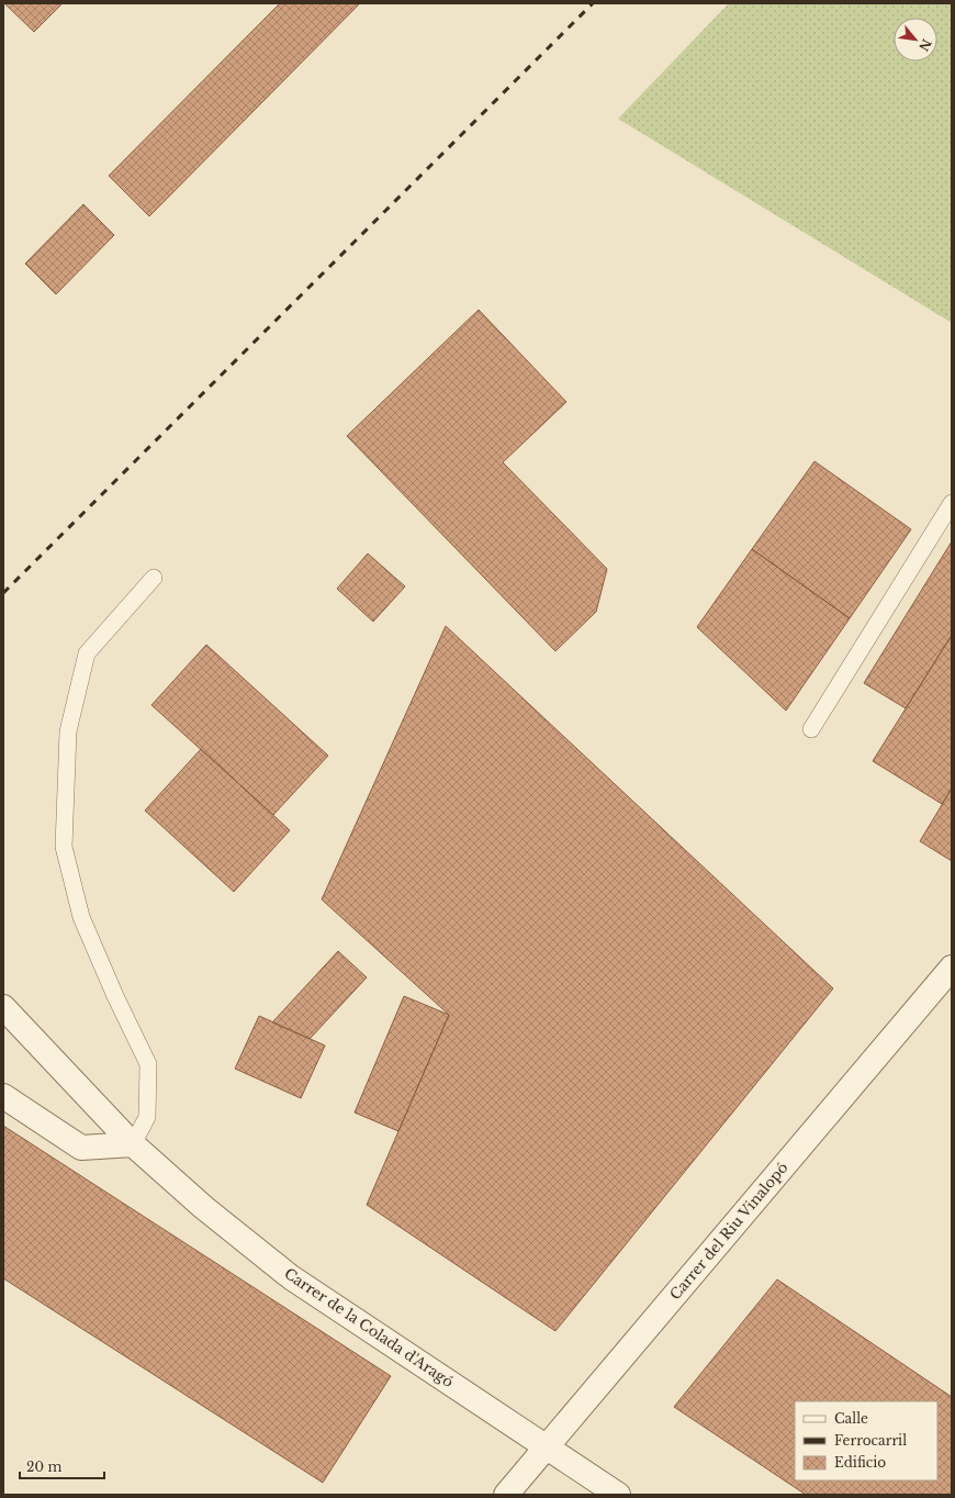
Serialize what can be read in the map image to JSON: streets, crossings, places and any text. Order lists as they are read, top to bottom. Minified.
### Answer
{"streets":{"street":["Carrer del Riu Vinalopó","Carrer de la Colada d'Aragó"]},"crossings":[["Carrer del Riu Vinalopó","Carrer de la Colada d'Aragó"]],"legend":["Calle","Ferrocarril","Edificio"],"scale_bar":"20 m","north":"bottom right"}
